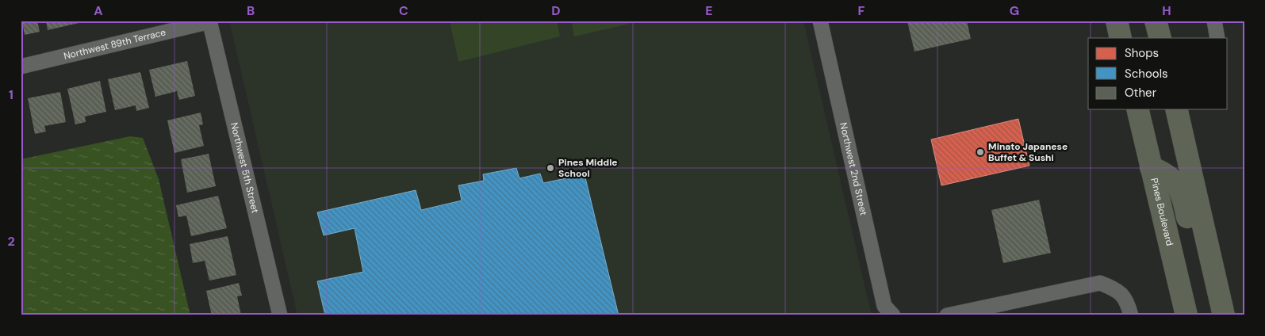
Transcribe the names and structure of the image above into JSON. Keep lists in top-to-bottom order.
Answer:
{
  "streets": {
    "highway": ["Pines Boulevard"],
    "street": ["Northwest 89th Terrace", "Northwest 5th Street", "Northwest 2nd Street"]
  },
  "crossings": [
    ["Northwest 89th Terrace", "Northwest 5th Street"]
  ],
  "places": ["Minato Japanese Buffet & Sushi", "Pines Middle School"],
  "legend": ["Shops", "Schools", "Other"],
  "grid": {
    "columns": [
      "A",
      "B",
      "C",
      "D",
      "E",
      "F",
      "G",
      "H"
    ],
    "rows": ["1", "2"]
  }
}
